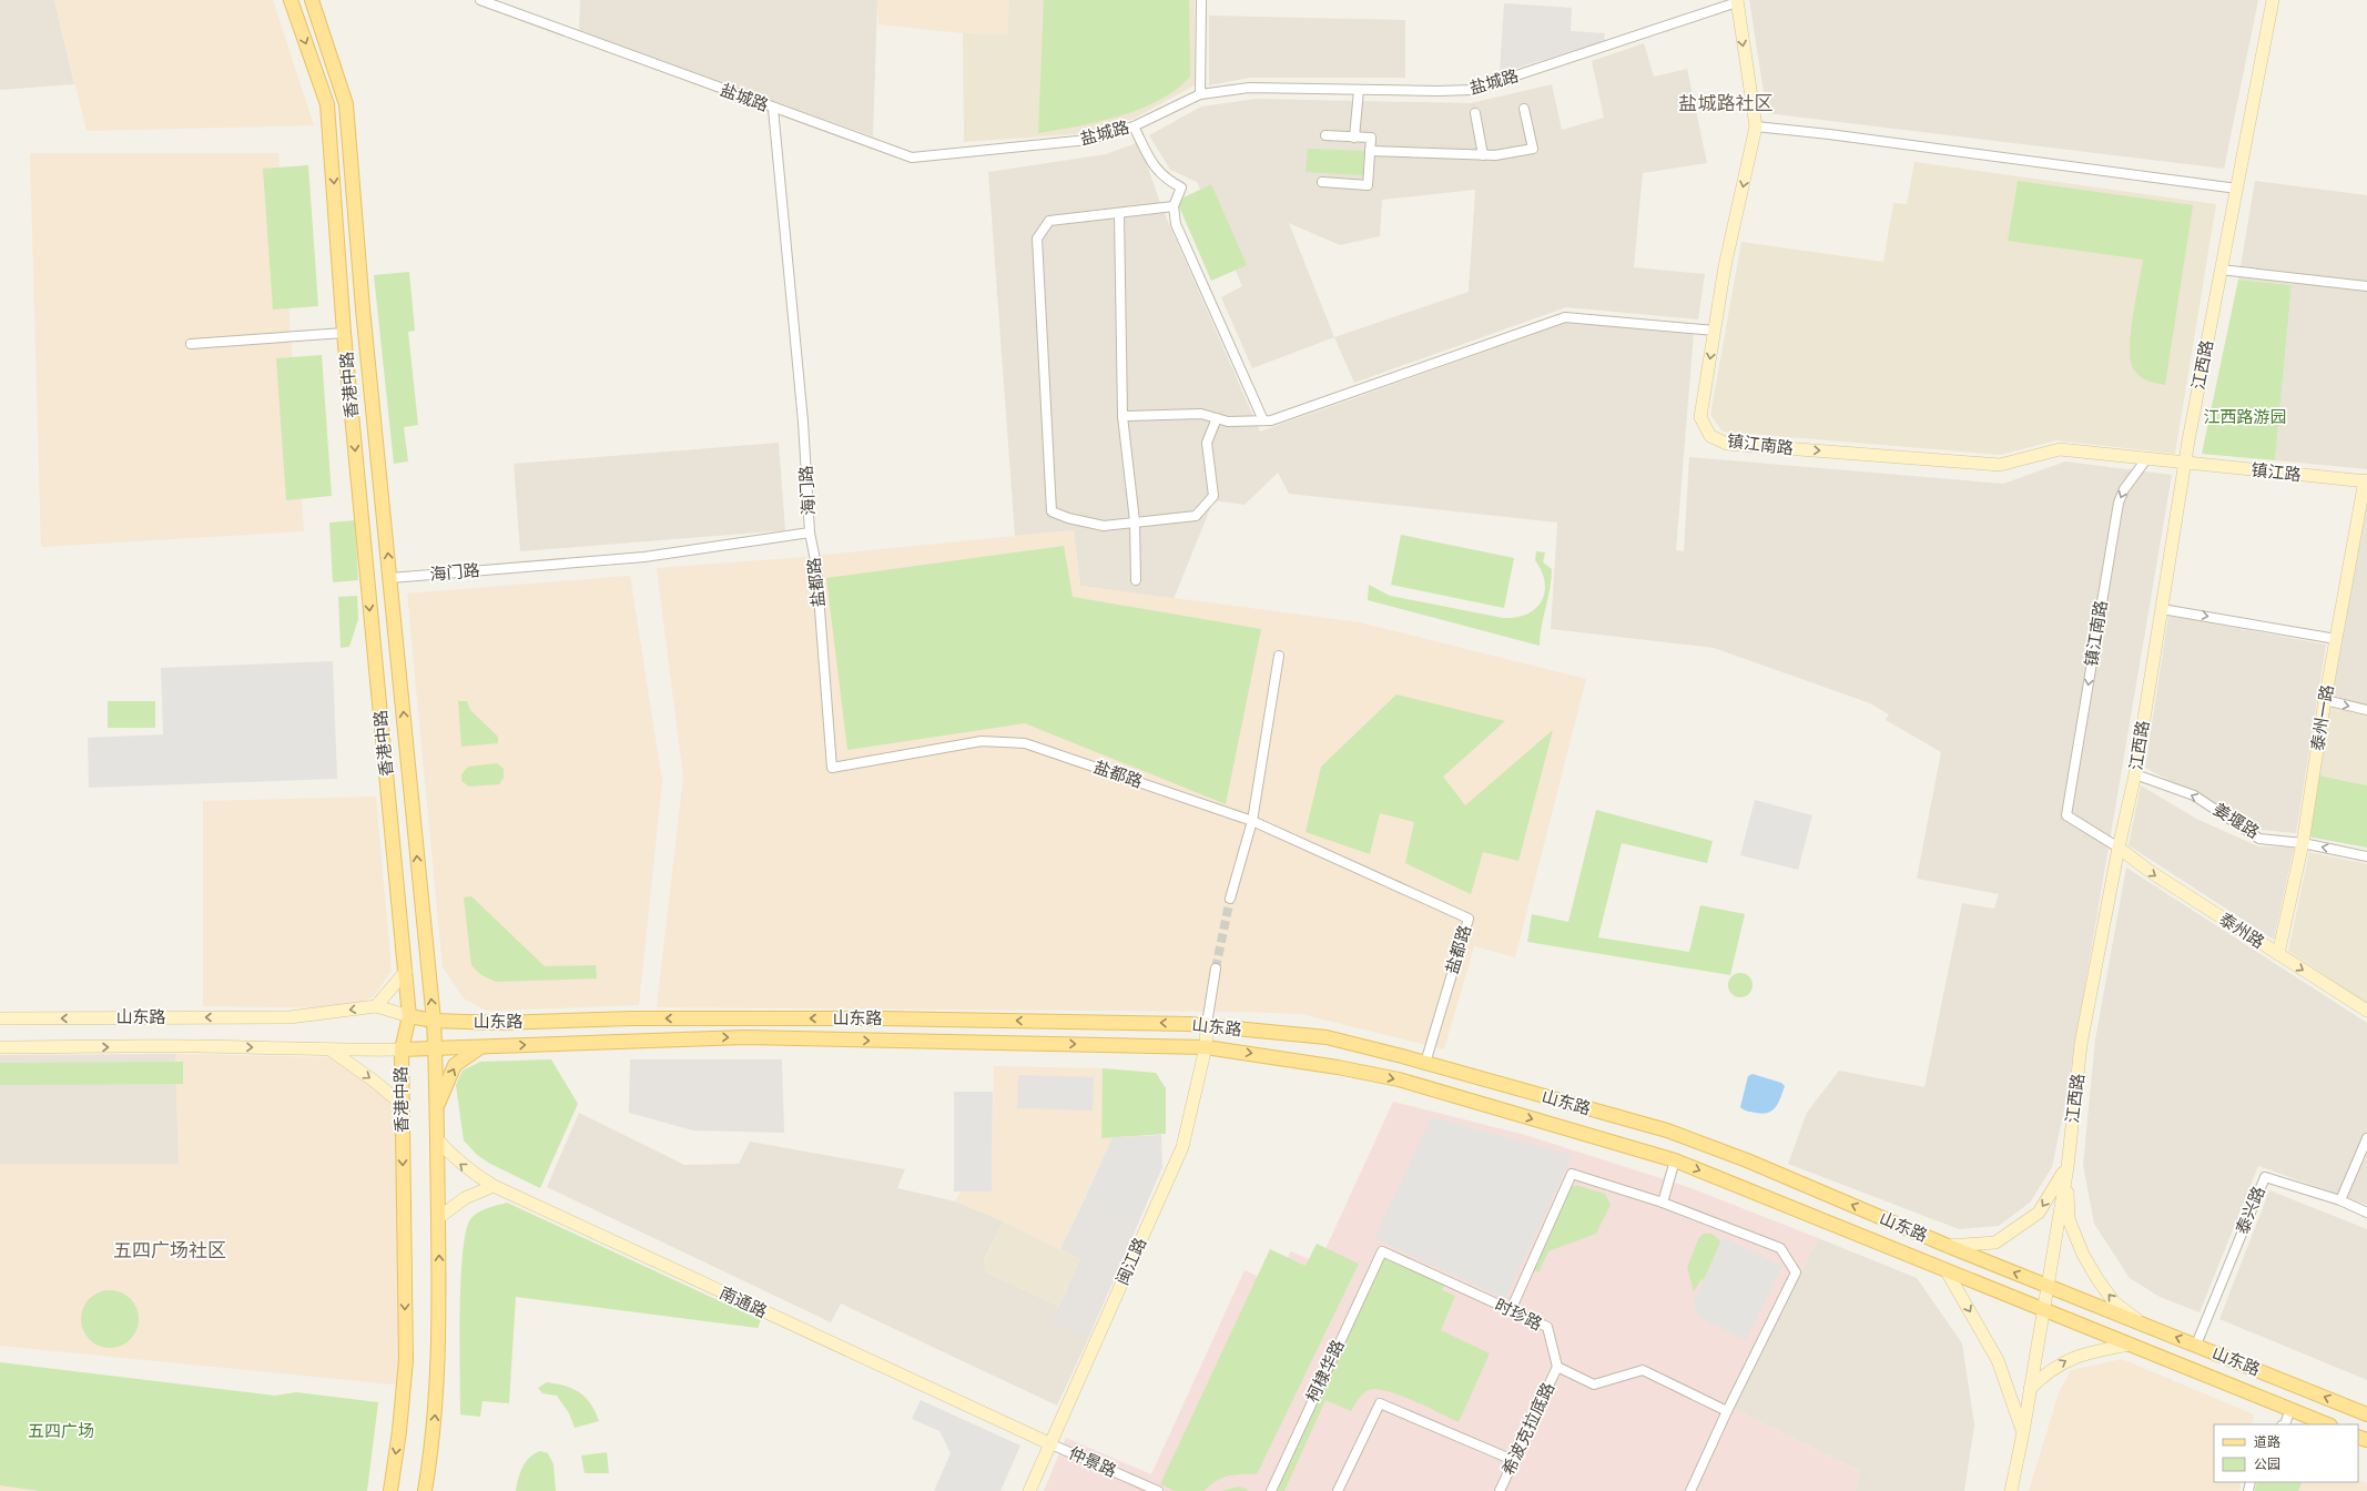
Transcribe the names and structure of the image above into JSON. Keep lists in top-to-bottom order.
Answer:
{
  "streets": {
    "main road": ["香港中路", "山东路"],
    "street": [
      "盐城路",
      "江西路",
      "镇江南路",
      "镇江路",
      "海门路",
      "盐都路",
      "泰州一路",
      "姜堰路",
      "泰州路",
      "泰兴路",
      "闽江路",
      "南通路",
      "时珍路",
      "柯棣华路",
      "希波克拉底路",
      "仲景路"
    ]
  },
  "crossings": [
    ["盐城路", "镇江南路"],
    ["盐城路", "海门路"],
    ["江西路", "镇江南路"],
    ["江西路", "镇江路"],
    ["江西路", "姜堰路"],
    ["江西路", "泰州路"],
    ["江西路", "山东路"],
    ["香港中路", "海门路"],
    ["香港中路", "山东路"],
    ["香港中路", "南通路"],
    ["镇江南路", "镇江路"],
    ["镇江南路", "泰州路"],
    ["镇江路", "泰州一路"],
    ["海门路", "盐都路"],
    ["盐都路", "山东路"],
    ["泰州一路", "姜堰路"],
    ["泰州一路", "泰州路"],
    ["山东路", "泰兴路"],
    ["山东路", "闽江路"],
    ["闽江路", "南通路"],
    ["闽江路", "仲景路"],
    ["南通路", "仲景路"],
    ["时珍路", "柯棣华路"],
    ["时珍路", "希波克拉底路"]
  ],
  "one_way": ["姜堰路", "泰州路"],
  "districts": ["盐城路社区", "五四广场社区"],
  "parks": ["江西路游园", "五四广场"],
  "legend": ["道路", "公园"]
}
